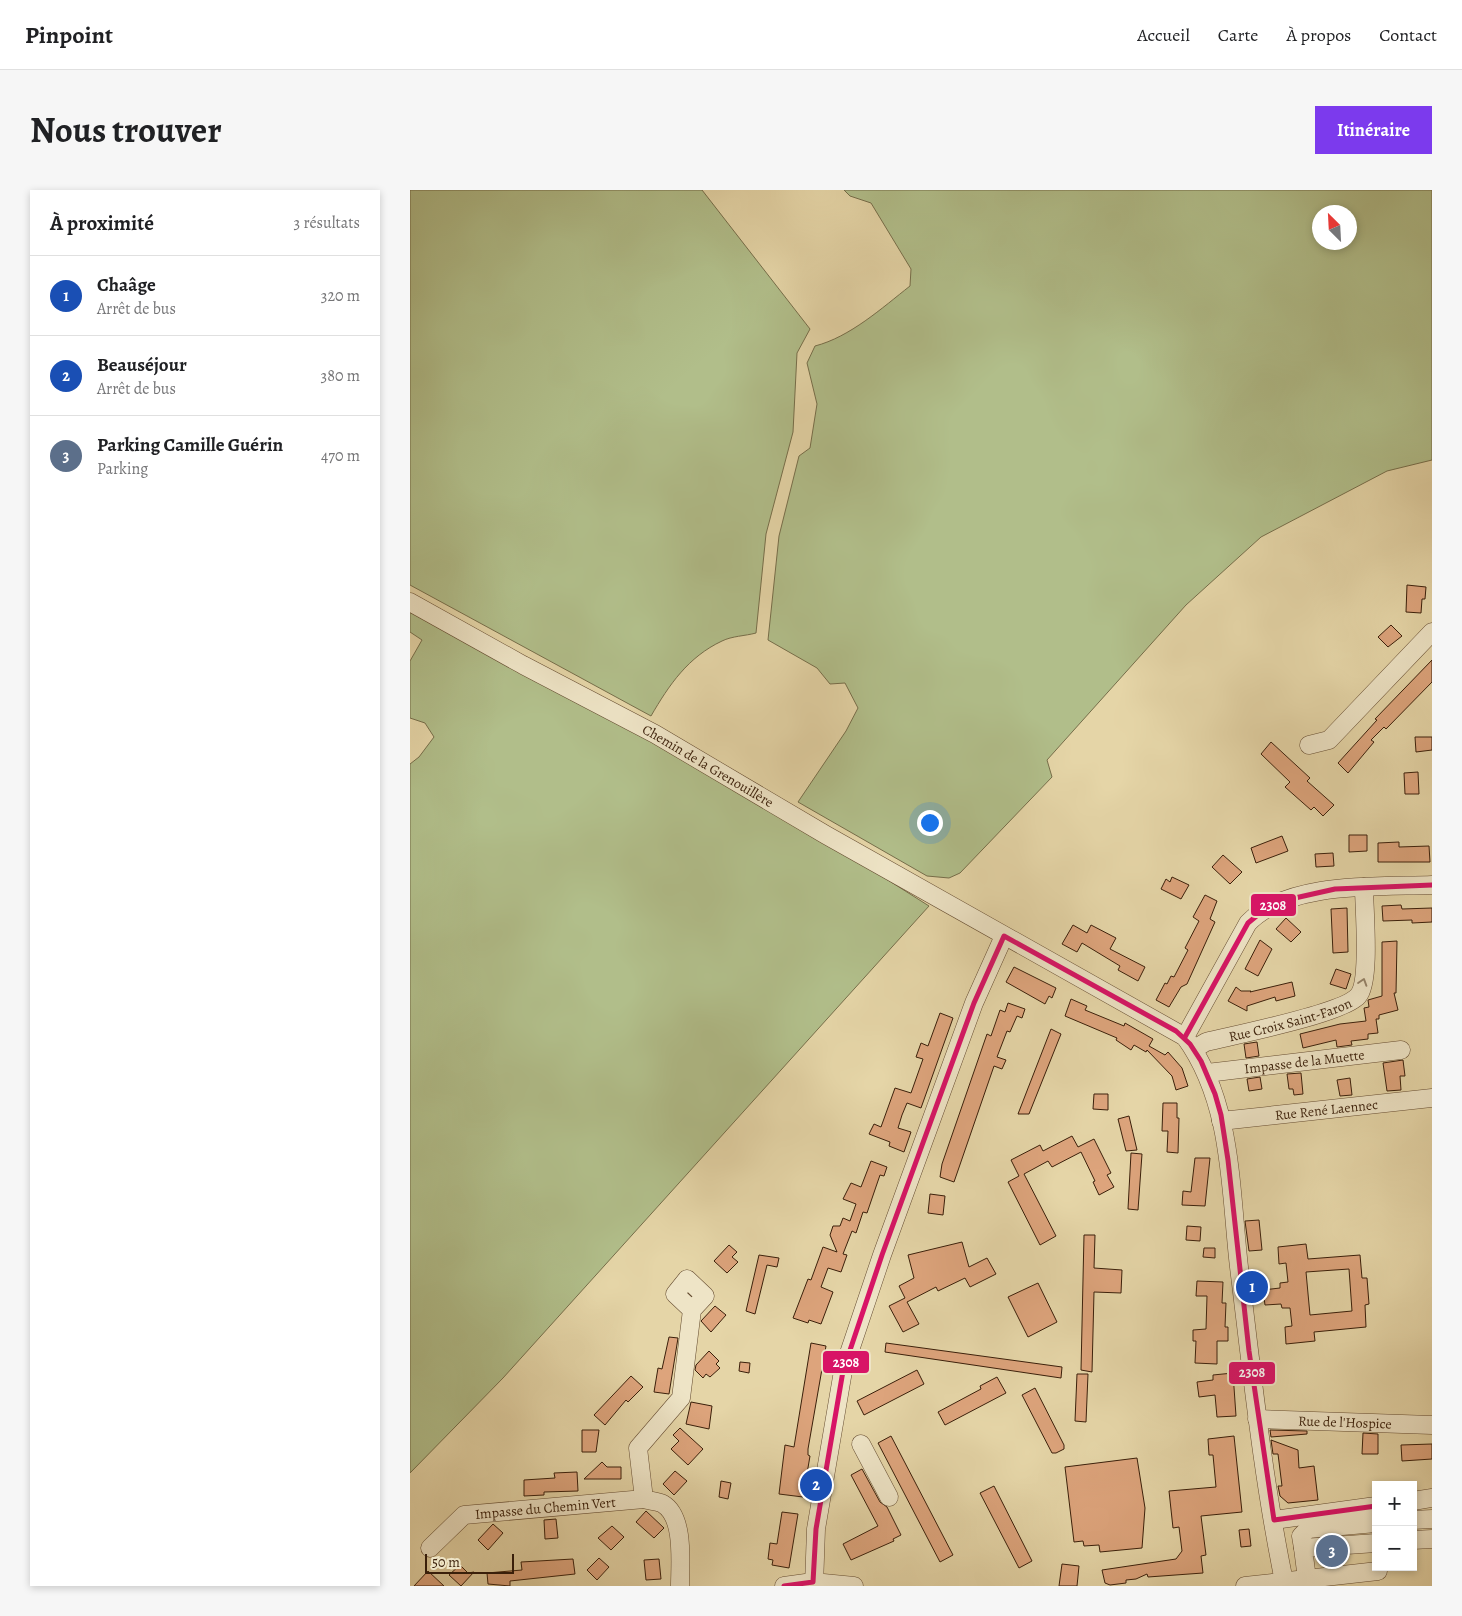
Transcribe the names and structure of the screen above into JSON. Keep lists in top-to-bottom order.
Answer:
{
  "streets": {
    "street": [
      "Chemin de la Grenouillère",
      "Rue Croix Saint-Faron",
      "Impasse de la Muette",
      "Rue René Laennec",
      "Rue de l'Hospice",
      "Impasse du Chemin Vert"
    ]
  },
  "crossings": [
    ["Chemin de la Grenouillère", "Rue Croix Saint-Faron"]
  ],
  "lines": ["transit line 2308"],
  "scale_bar": "50 m",
  "north": "top left",
  "page": {
    "header": "Pinpoint",
    "nav": [
      "Accueil",
      "Carte",
      "À propos",
      "Contact"
    ],
    "title": "Nous trouver",
    "buttons": "Itinéraire",
    "heading": ["À proximité", "3 résultats"],
    "list": [
      {
        "mark": "1",
        "name": "Chaâge",
        "note": "Arrêt de bus",
        "value": "320 m"
      },
      {
        "mark": "2",
        "name": "Beauséjour",
        "note": "Arrêt de bus",
        "value": "380 m"
      },
      {
        "mark": "3",
        "name": "Parking Camille Guérin",
        "note": "Parking",
        "value": "470 m"
      }
    ],
    "pins": ["1", "2", "3"],
    "map_buttons": ["+", "−"],
    "scale": "50 m"
  }
}
